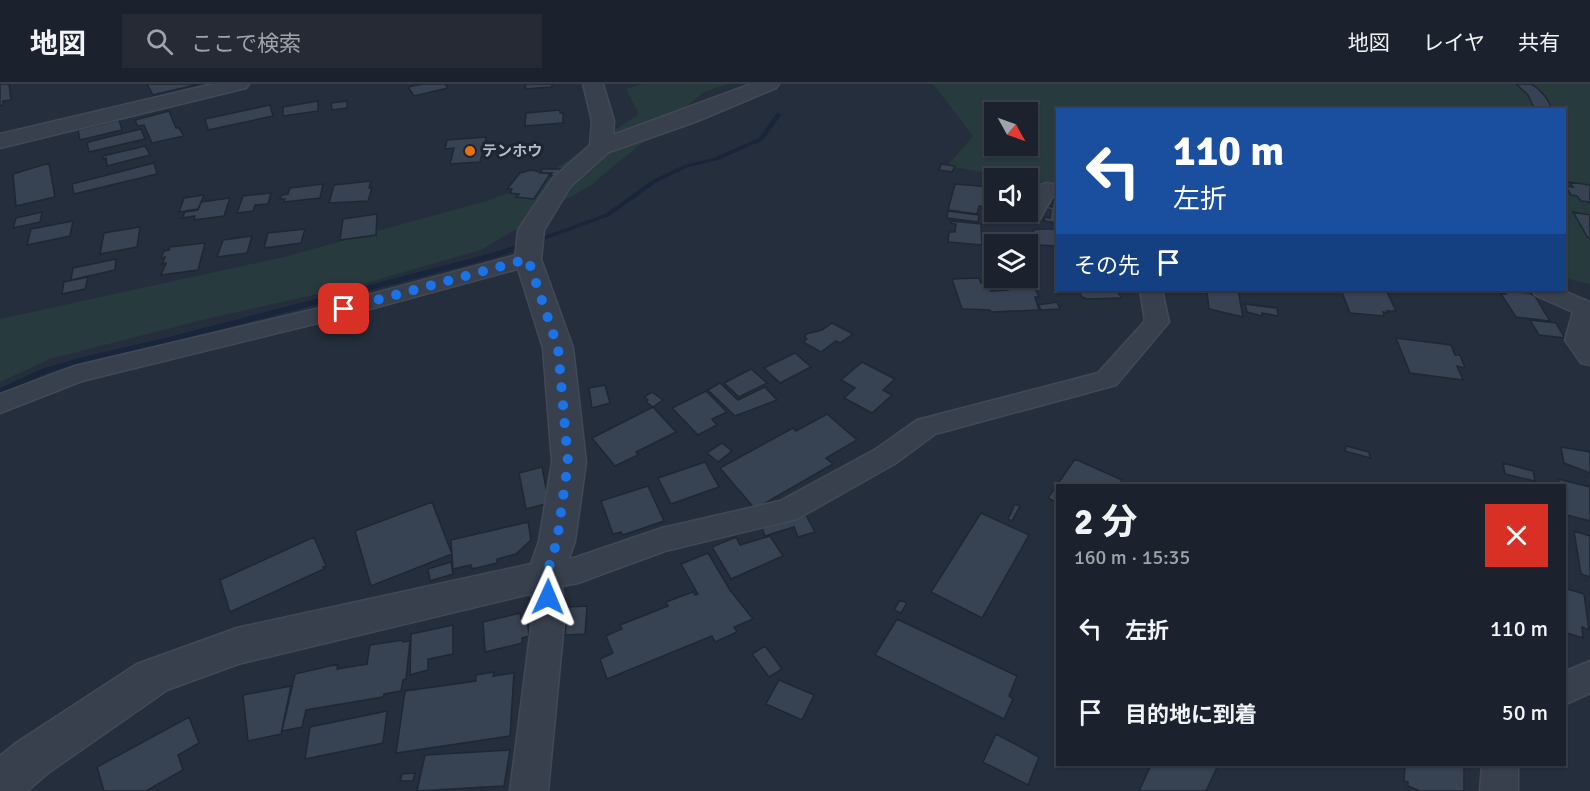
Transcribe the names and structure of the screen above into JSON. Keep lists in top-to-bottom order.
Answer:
{
  "places": ["テンホウ"],
  "north": "bottom right",
  "page": {
    "header": "地図",
    "search": "ここで検索",
    "nav": ["地図", "レイヤ", "共有"],
    "turn": ["110 m", "左折"],
    "then": "その先",
    "heading": ["2 分", "160 m · 15:35"],
    "list": [
      {
        "name": "左折",
        "value": "110 m"
      },
      {
        "name": "目的地に到着",
        "value": "50 m"
      }
    ]
  }
}
